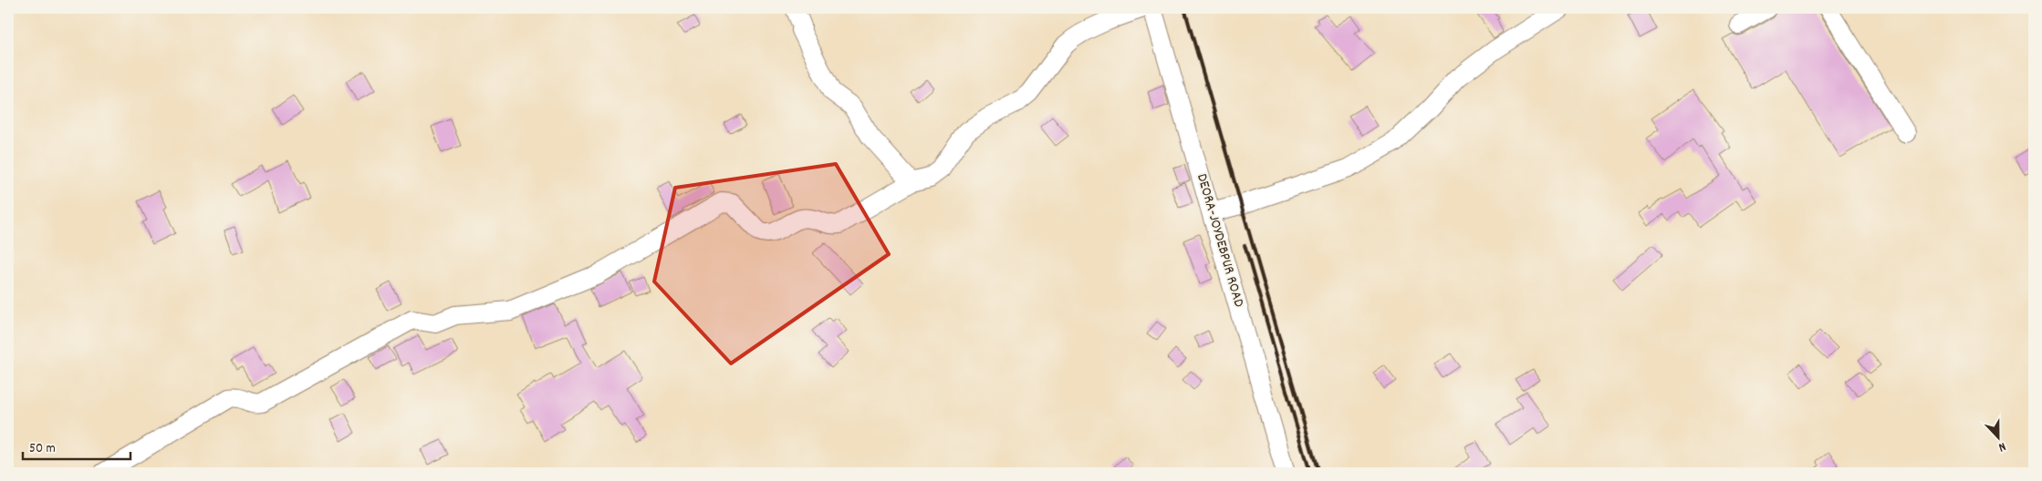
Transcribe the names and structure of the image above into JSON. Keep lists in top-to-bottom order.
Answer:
{
  "streets": {
    "street": ["DEORA-JOYDEBPUR ROAD"]
  },
  "scale_bar": "50 m",
  "north": "bottom"
}
